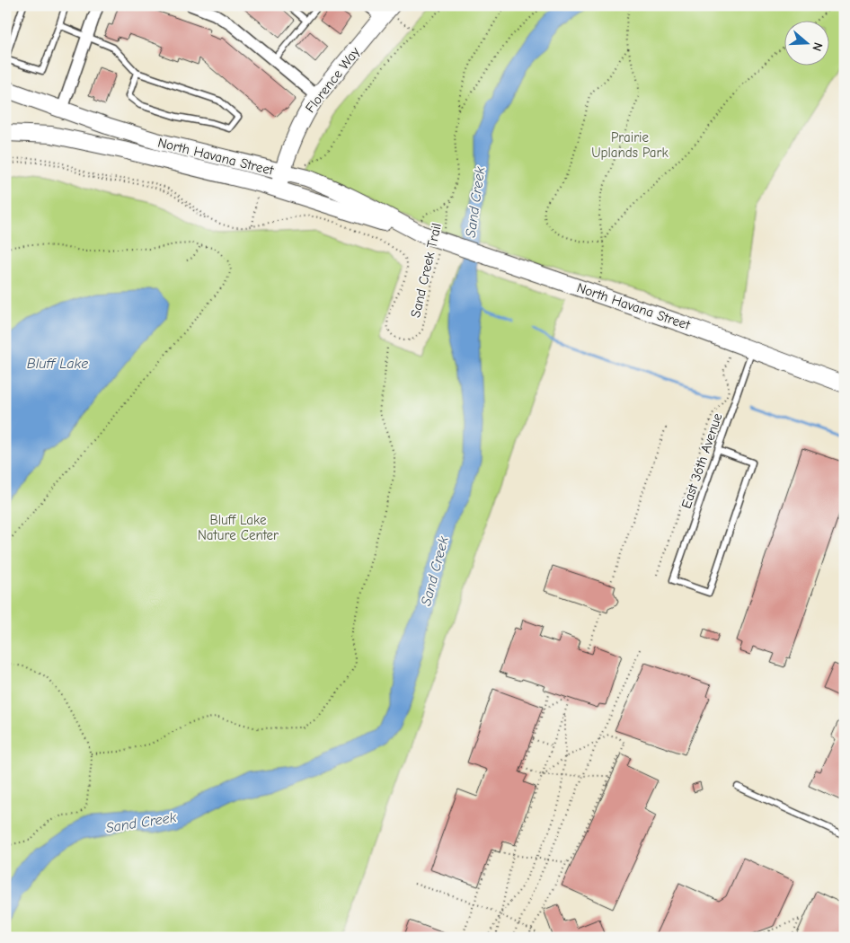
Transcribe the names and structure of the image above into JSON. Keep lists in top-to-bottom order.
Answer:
{
  "streets": {
    "main road": ["Florence Way", "North Havana Street"],
    "lane": ["East 36th Avenue"],
    "path": ["Sand Creek Trail"]
  },
  "crossings": [
    ["Florence Way", "North Havana Street"],
    ["North Havana Street", "East 36th Avenue"]
  ],
  "water": ["Sand Creek", "Bluff Lake"],
  "parks": ["Prairie Uplands Park", "Bluff Lake Nature Center"],
  "north": "right"
}
